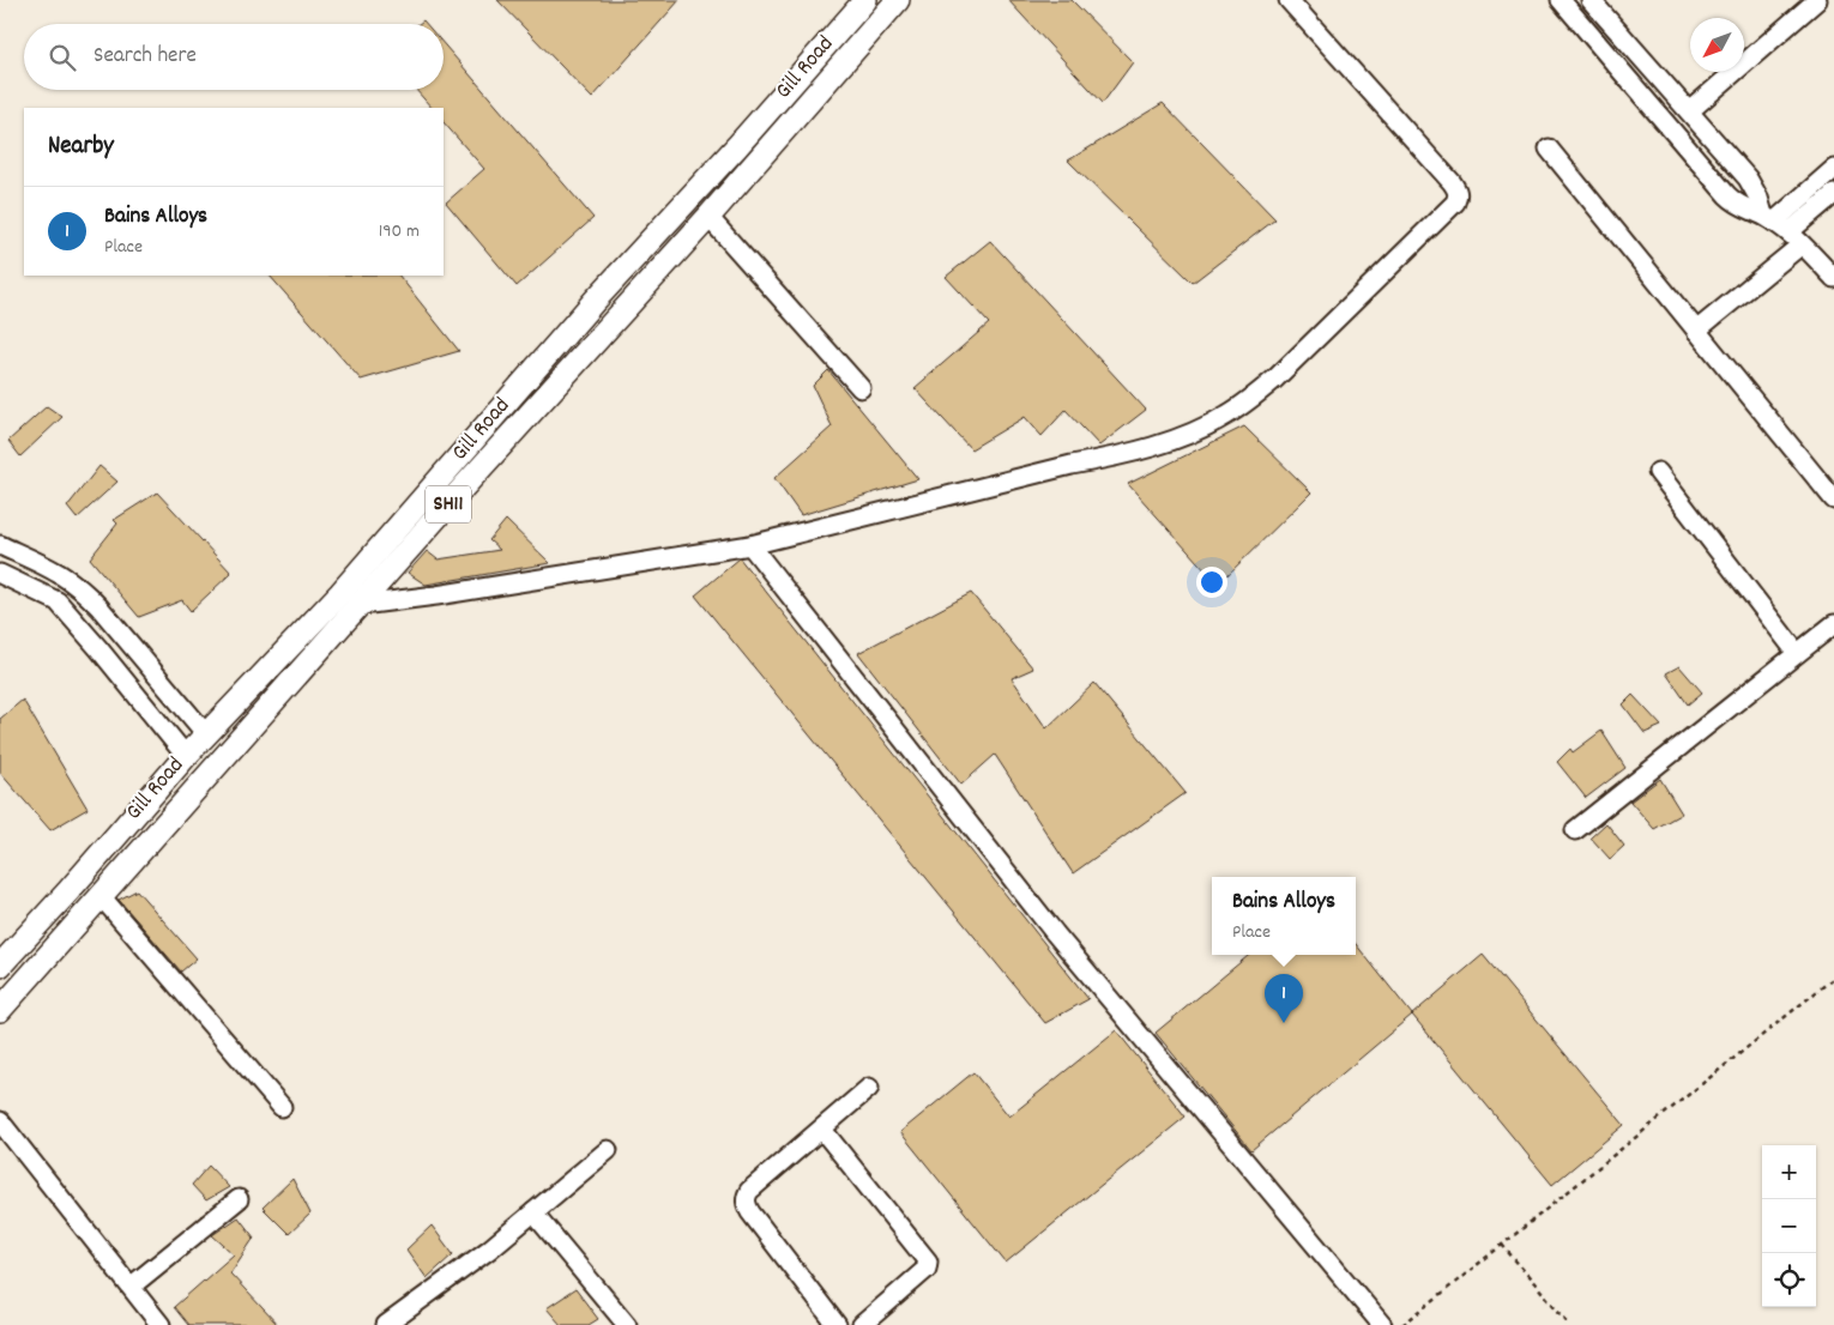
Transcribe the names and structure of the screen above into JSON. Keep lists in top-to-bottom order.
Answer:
{
  "streets": {
    "main road": ["Gill Road", "SH11"]
  },
  "north": "bottom left",
  "page": {
    "search": "Search here",
    "heading": "Nearby",
    "list": [
      {
        "mark": "1",
        "name": "Bains Alloys",
        "note": "Place",
        "value": "190 m"
      }
    ],
    "popup": ["Bains Alloys", "Place"],
    "pins": "1",
    "map_buttons": ["+", "−"]
  }
}
